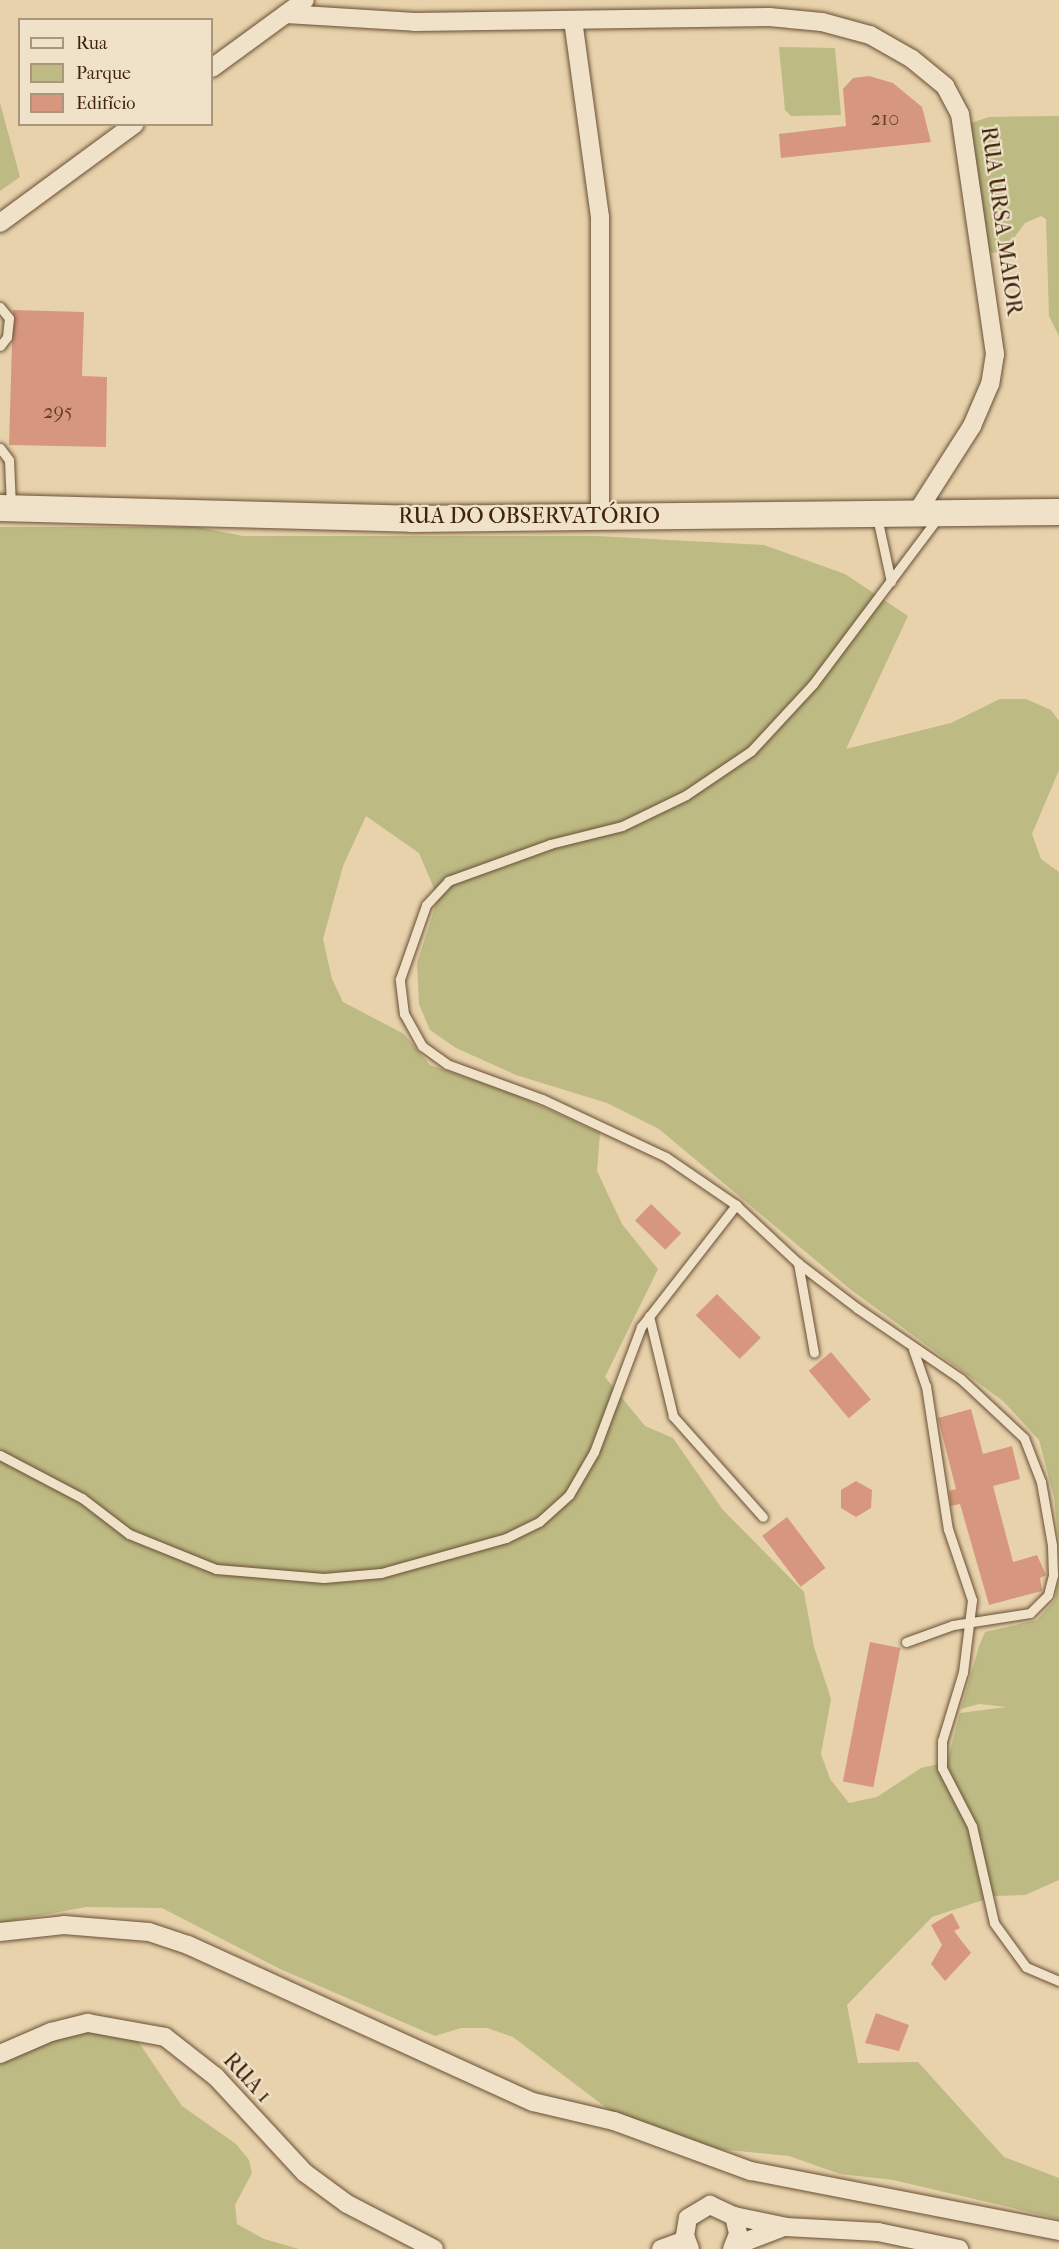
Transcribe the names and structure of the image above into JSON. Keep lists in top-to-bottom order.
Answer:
{
  "streets": {
    "street": ["RUA URSA MAIOR", "RUA DO OBSERVATÓRIO", "RUA 1"]
  },
  "crossings": [
    ["RUA URSA MAIOR", "RUA DO OBSERVATÓRIO"]
  ],
  "house_numbers": ["210", "295"],
  "legend": ["Rua", "Parque", "Edifício"]
}
